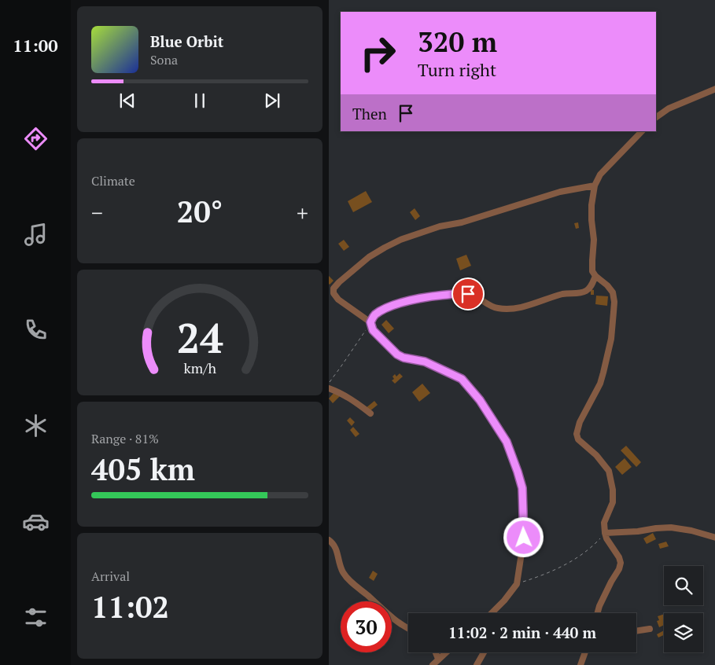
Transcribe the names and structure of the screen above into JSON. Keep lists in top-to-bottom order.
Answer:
{
  "page": {
    "tabs": "11:00",
    "turn": ["320 m", "Turn right"],
    "song": ["Blue Orbit", "Sona"],
    "then": "Then",
    "tile": [
      "Climate",
      ["Range · 81%", "405 km"],
      ["Arrival", "11:02"]
    ],
    "heat": ["−", "20°", "+"],
    "limit": "30",
    "trip": "11:02 · 2 min · 440 m",
    "gauge": ["24", "km/h"]
  }
}
